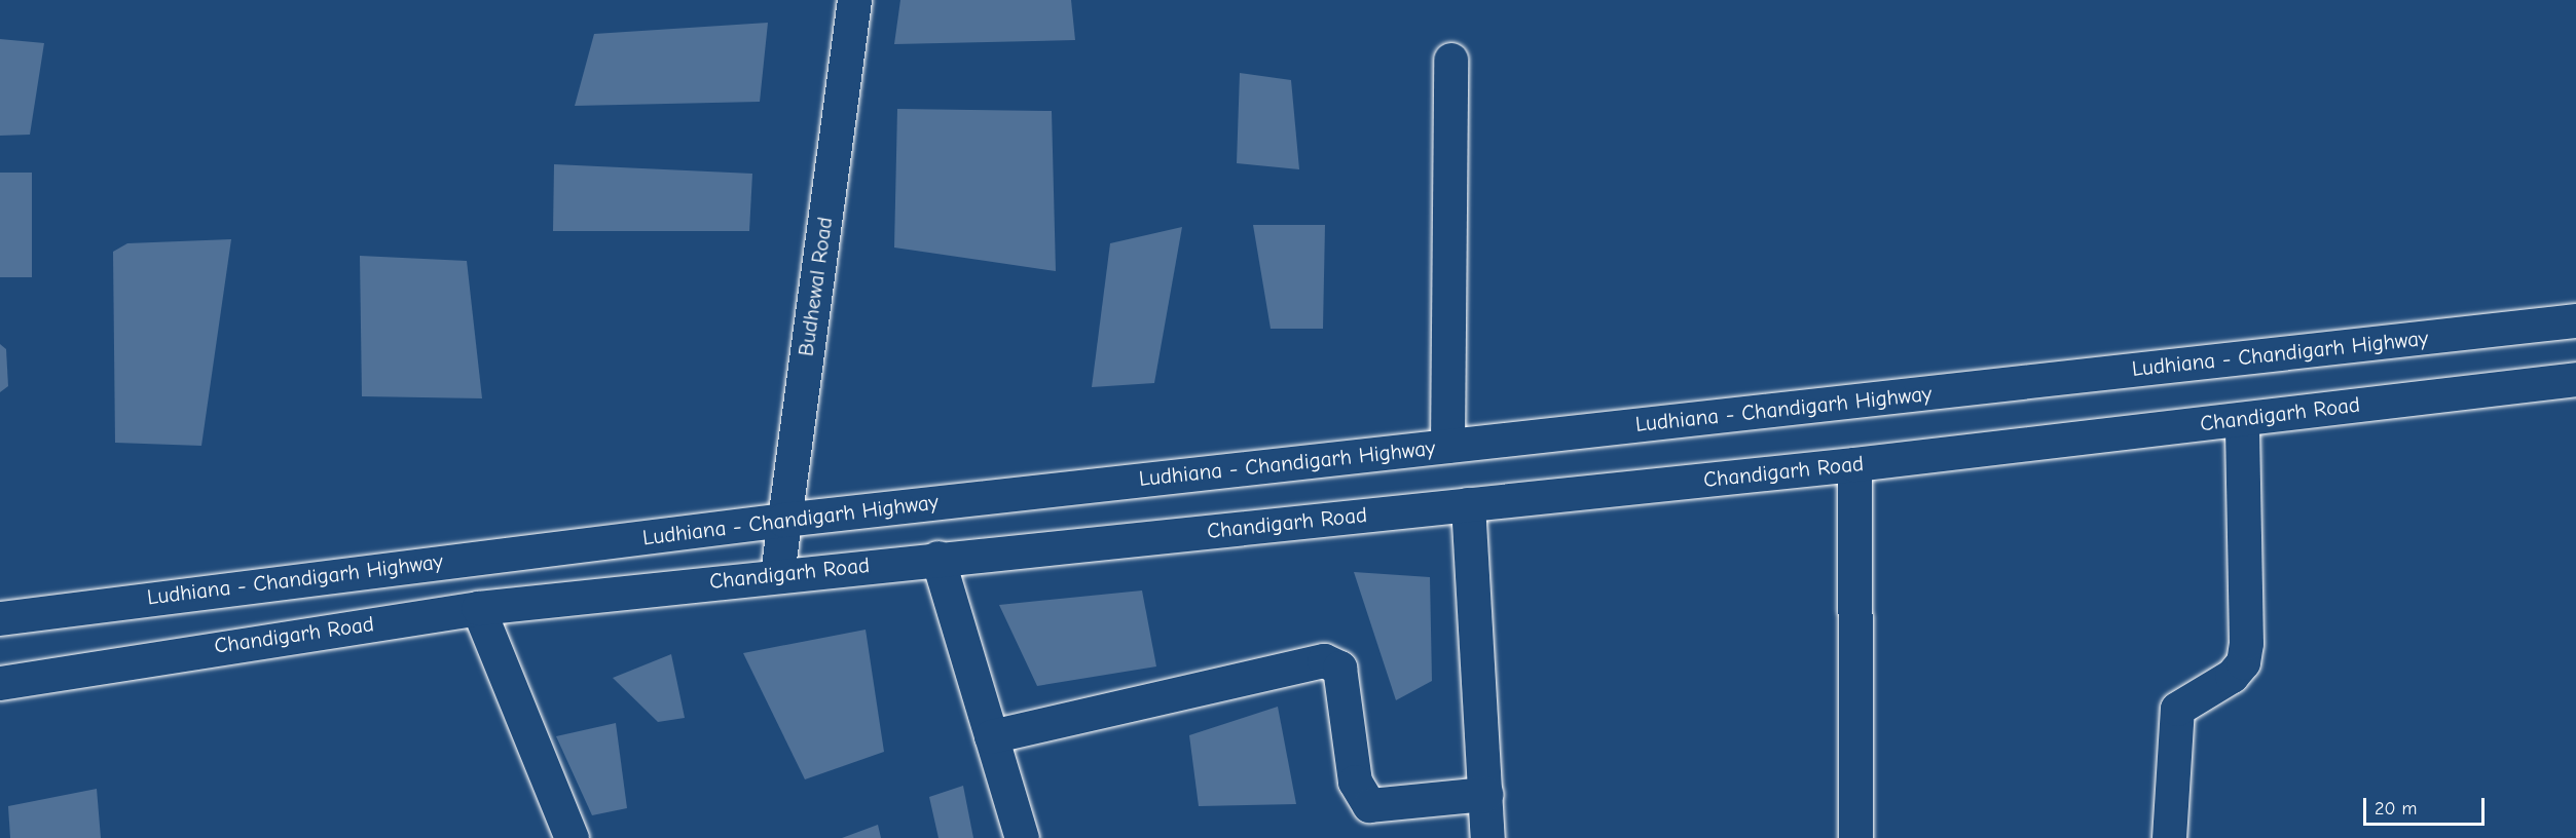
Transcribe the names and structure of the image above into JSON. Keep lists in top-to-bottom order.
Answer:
{
  "streets": {
    "main road": ["Budhewal Road", "Ludhiana - Chandigarh Highway", "Chandigarh Road"]
  },
  "crossings": [
    ["Budhewal Road", "Ludhiana - Chandigarh Highway"],
    ["Budhewal Road", "Chandigarh Road"]
  ],
  "scale_bar": "20 m"
}
